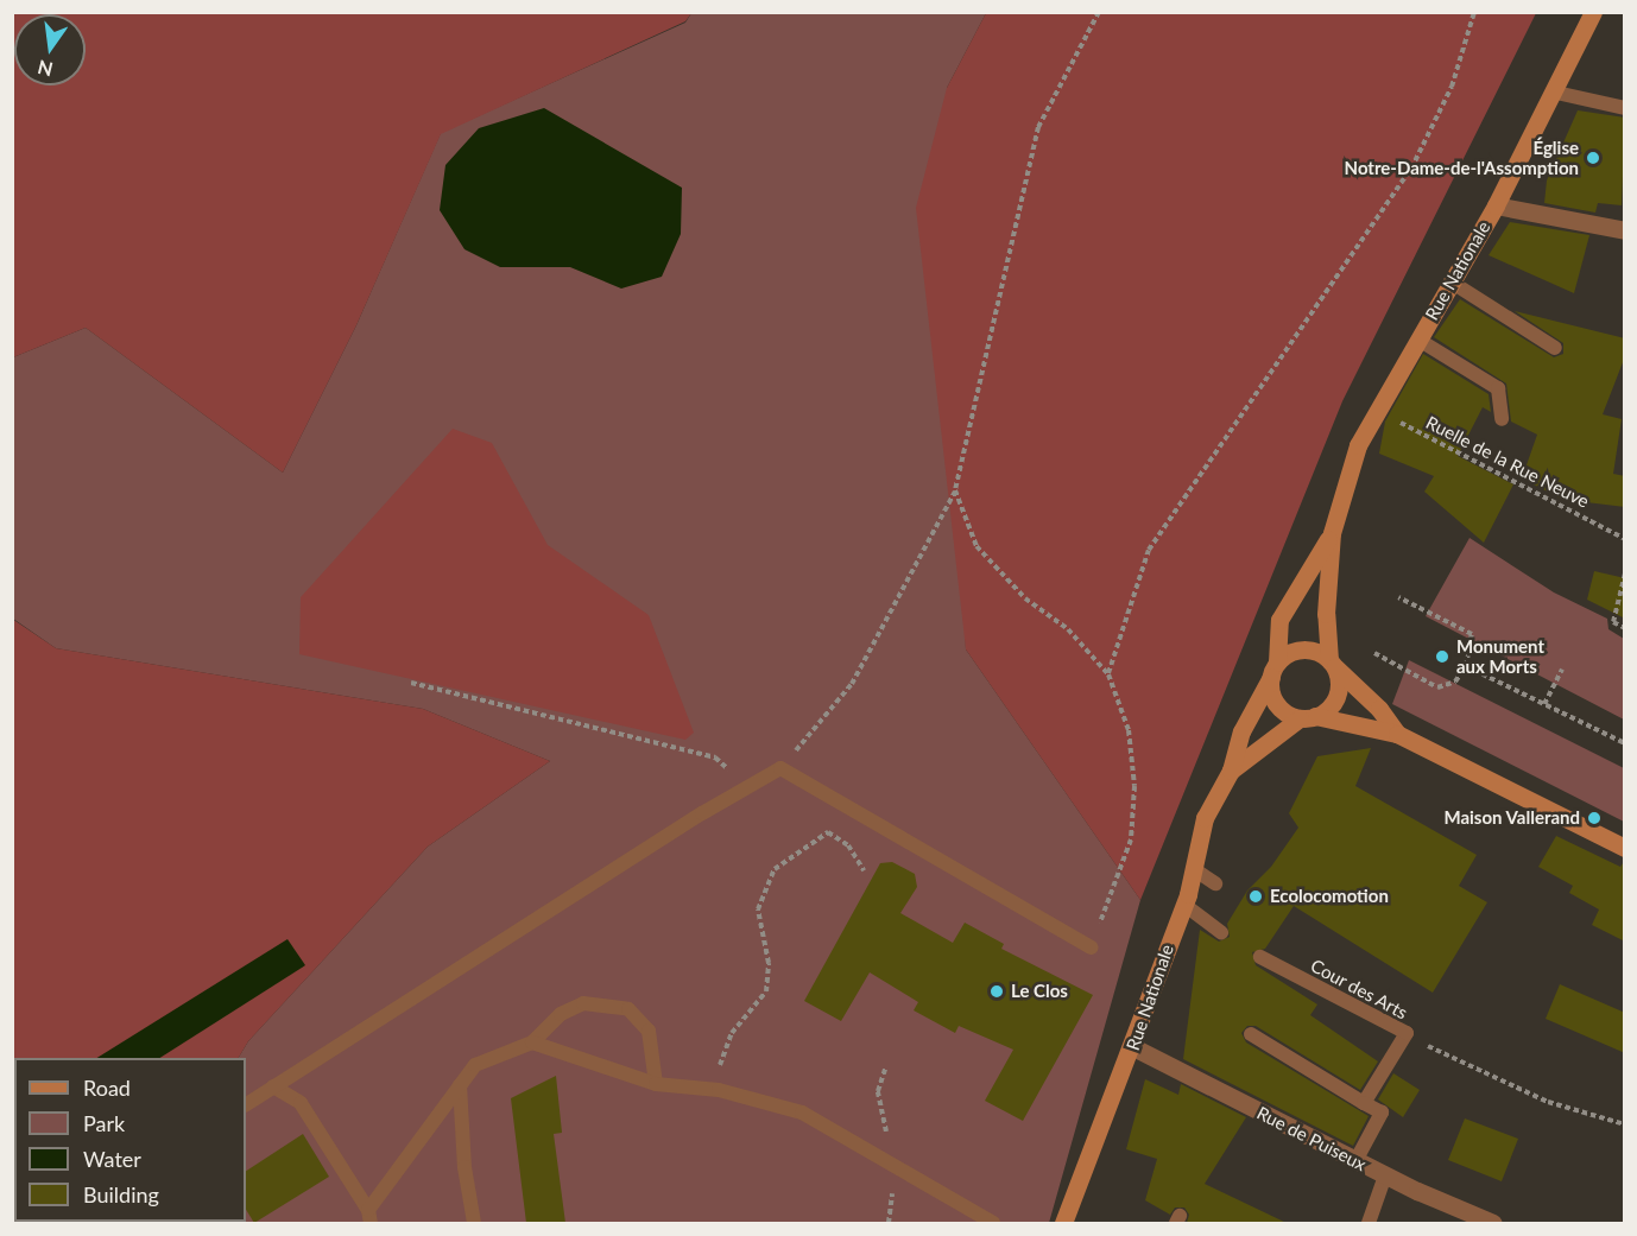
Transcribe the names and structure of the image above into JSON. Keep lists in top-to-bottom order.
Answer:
{
  "streets": {
    "street": ["Rue Nationale", "Rue de Puiseux"],
    "lane": ["Cour des Arts"],
    "path": ["Ruelle de la Rue Neuve"]
  },
  "crossings": [
    ["Rue Nationale", "Ruelle de la Rue Neuve"],
    ["Rue Nationale", "Rue de Puiseux"]
  ],
  "places": [
    "Église Notre-Dame-de-l'Assomption",
    "Monument aux Morts",
    "Maison Vallerand",
    "Ecolocomotion",
    "Le Clos"
  ],
  "legend": [
    "Road",
    "Park",
    "Water",
    "Building"
  ],
  "north": "bottom"
}
